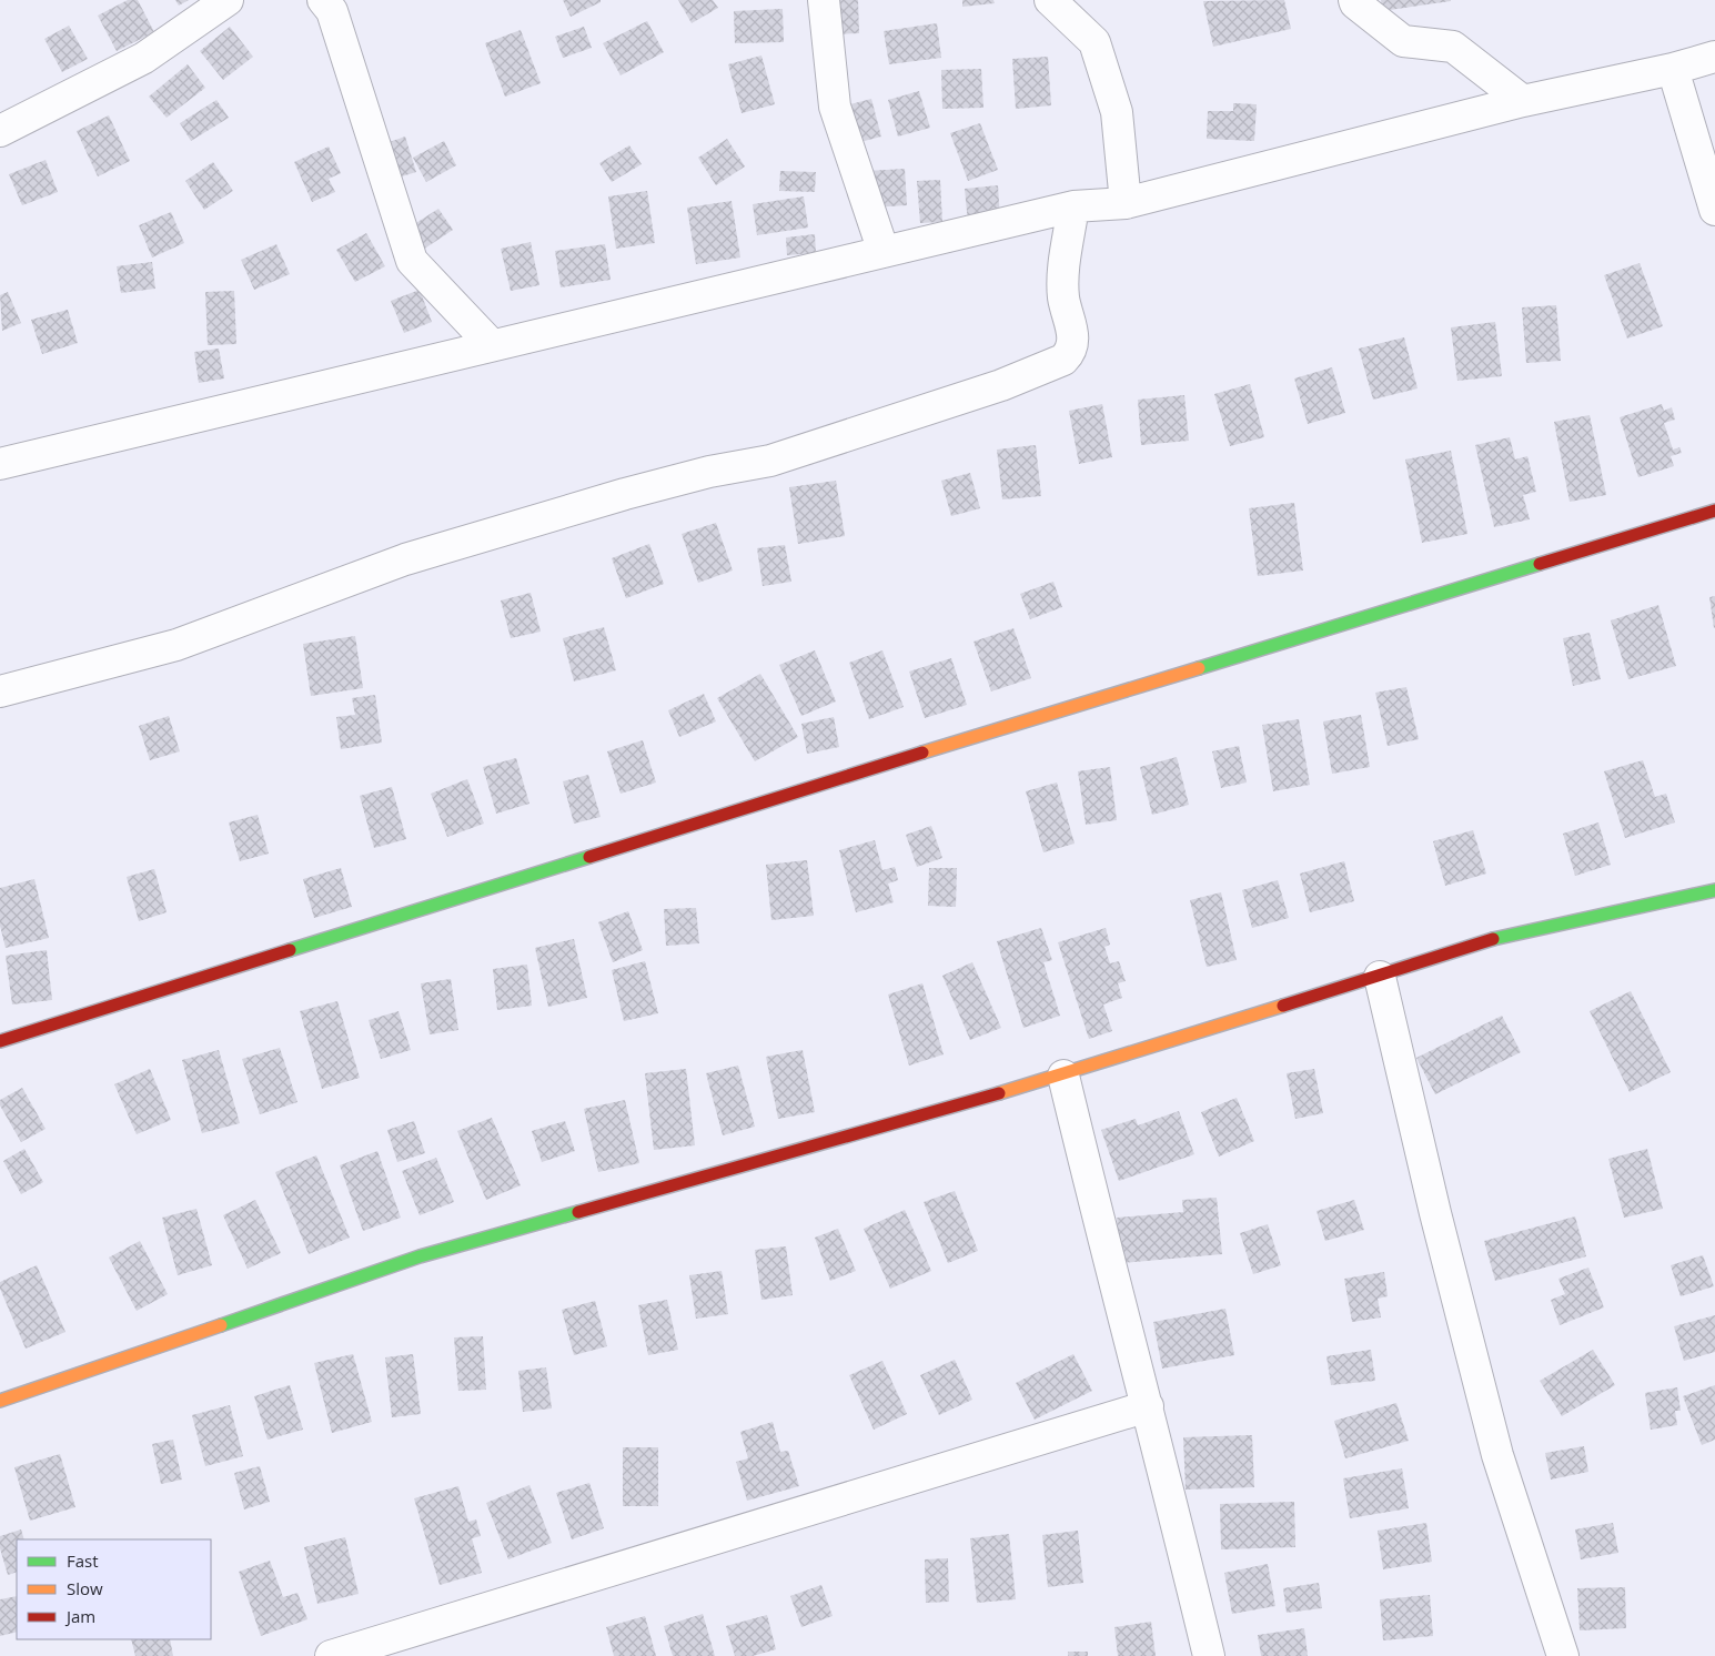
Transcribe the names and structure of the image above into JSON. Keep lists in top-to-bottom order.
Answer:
{
  "legend": ["Fast", "Slow", "Jam"]
}
